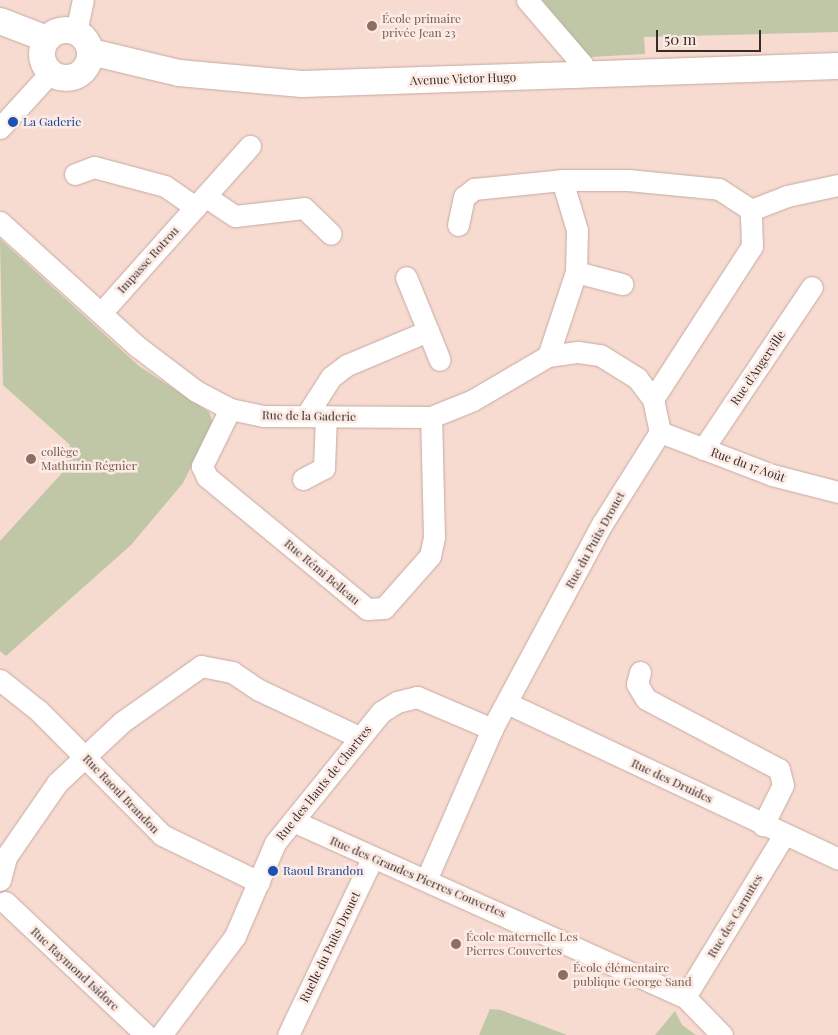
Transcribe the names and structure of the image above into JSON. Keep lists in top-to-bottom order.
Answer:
{
  "streets": {
    "main road": ["Avenue Victor Hugo"],
    "street": [
      "Impasse Rotrou",
      "Rue d'Angerville",
      "Rue de la Gaderie",
      "Rue du 17 Août",
      "Rue du Puits Drouet",
      "Rue Rémi Belleau",
      "Rue des Druides",
      "Rue des Hauts de Chartres",
      "Rue Raoul Brandon",
      "Rue des Grandes Pierres Couvertes",
      "Rue des Carnutes",
      "Ruelle du Puits Drouet",
      "Rue Raymond Isidore"
    ]
  },
  "crossings": [
    ["Impasse Rotrou", "Rue de la Gaderie"],
    ["Rue d'Angerville", "Rue du 17 Août"],
    ["Rue de la Gaderie", "Rue Rémi Belleau"],
    ["Rue du 17 Août", "Rue du Puits Drouet"],
    ["Rue du Puits Drouet", "Rue des Druides"],
    ["Rue du Puits Drouet", "Rue des Hauts de Chartres"],
    ["Rue du Puits Drouet", "Rue des Grandes Pierres Couvertes"],
    ["Rue des Druides", "Rue des Carnutes"],
    ["Rue des Hauts de Chartres", "Rue Raoul Brandon"],
    ["Rue des Hauts de Chartres", "Rue des Grandes Pierres Couvertes"],
    ["Rue des Grandes Pierres Couvertes", "Rue des Carnutes"],
    ["Rue des Grandes Pierres Couvertes", "Ruelle du Puits Drouet"]
  ],
  "places": [
    "École primaire privée Jean 23",
    "La Gaderie",
    "collège Mathurin Régnier",
    "Raoul Brandon",
    "École maternelle Les Pierres Couvertes",
    "École élémentaire publique George Sand"
  ],
  "scale_bar": "50 m"
}
